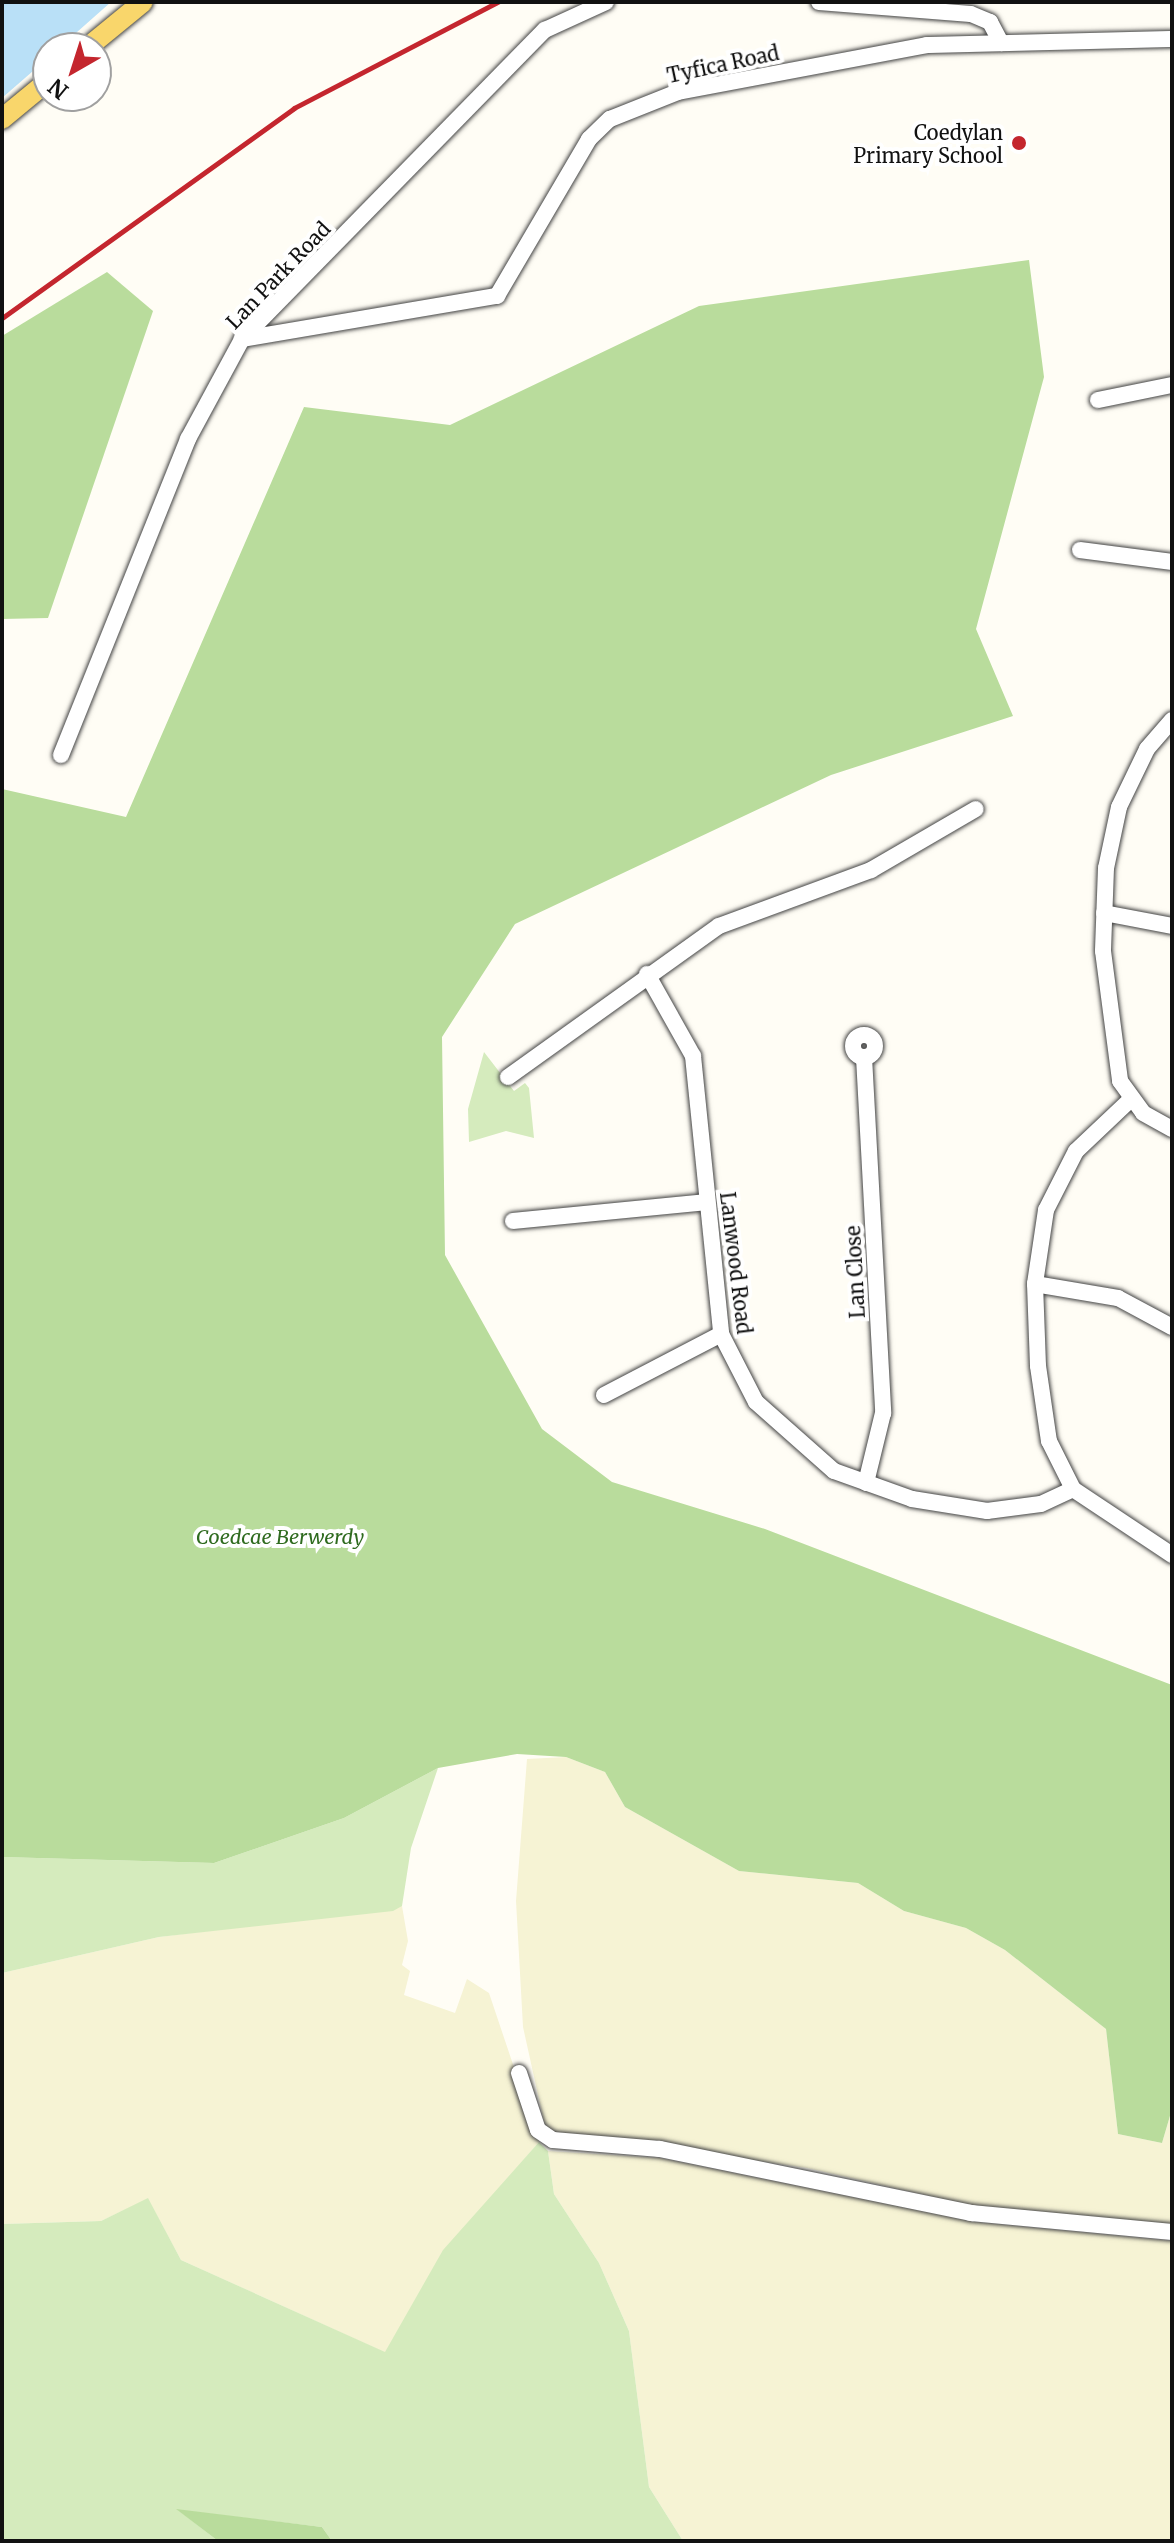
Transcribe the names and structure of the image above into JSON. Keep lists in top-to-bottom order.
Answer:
{
  "streets": {
    "street": [
      "Tyfica Road",
      "Lan Park Road",
      "Lanwood Road",
      "Lan Close"
    ]
  },
  "crossings": [
    ["Tyfica Road", "Lan Park Road"],
    ["Lanwood Road", "Lan Close"]
  ],
  "parks": ["Coedcae Berwerdy"],
  "places": ["Coedylan Primary School"],
  "north": "bottom left"
}
